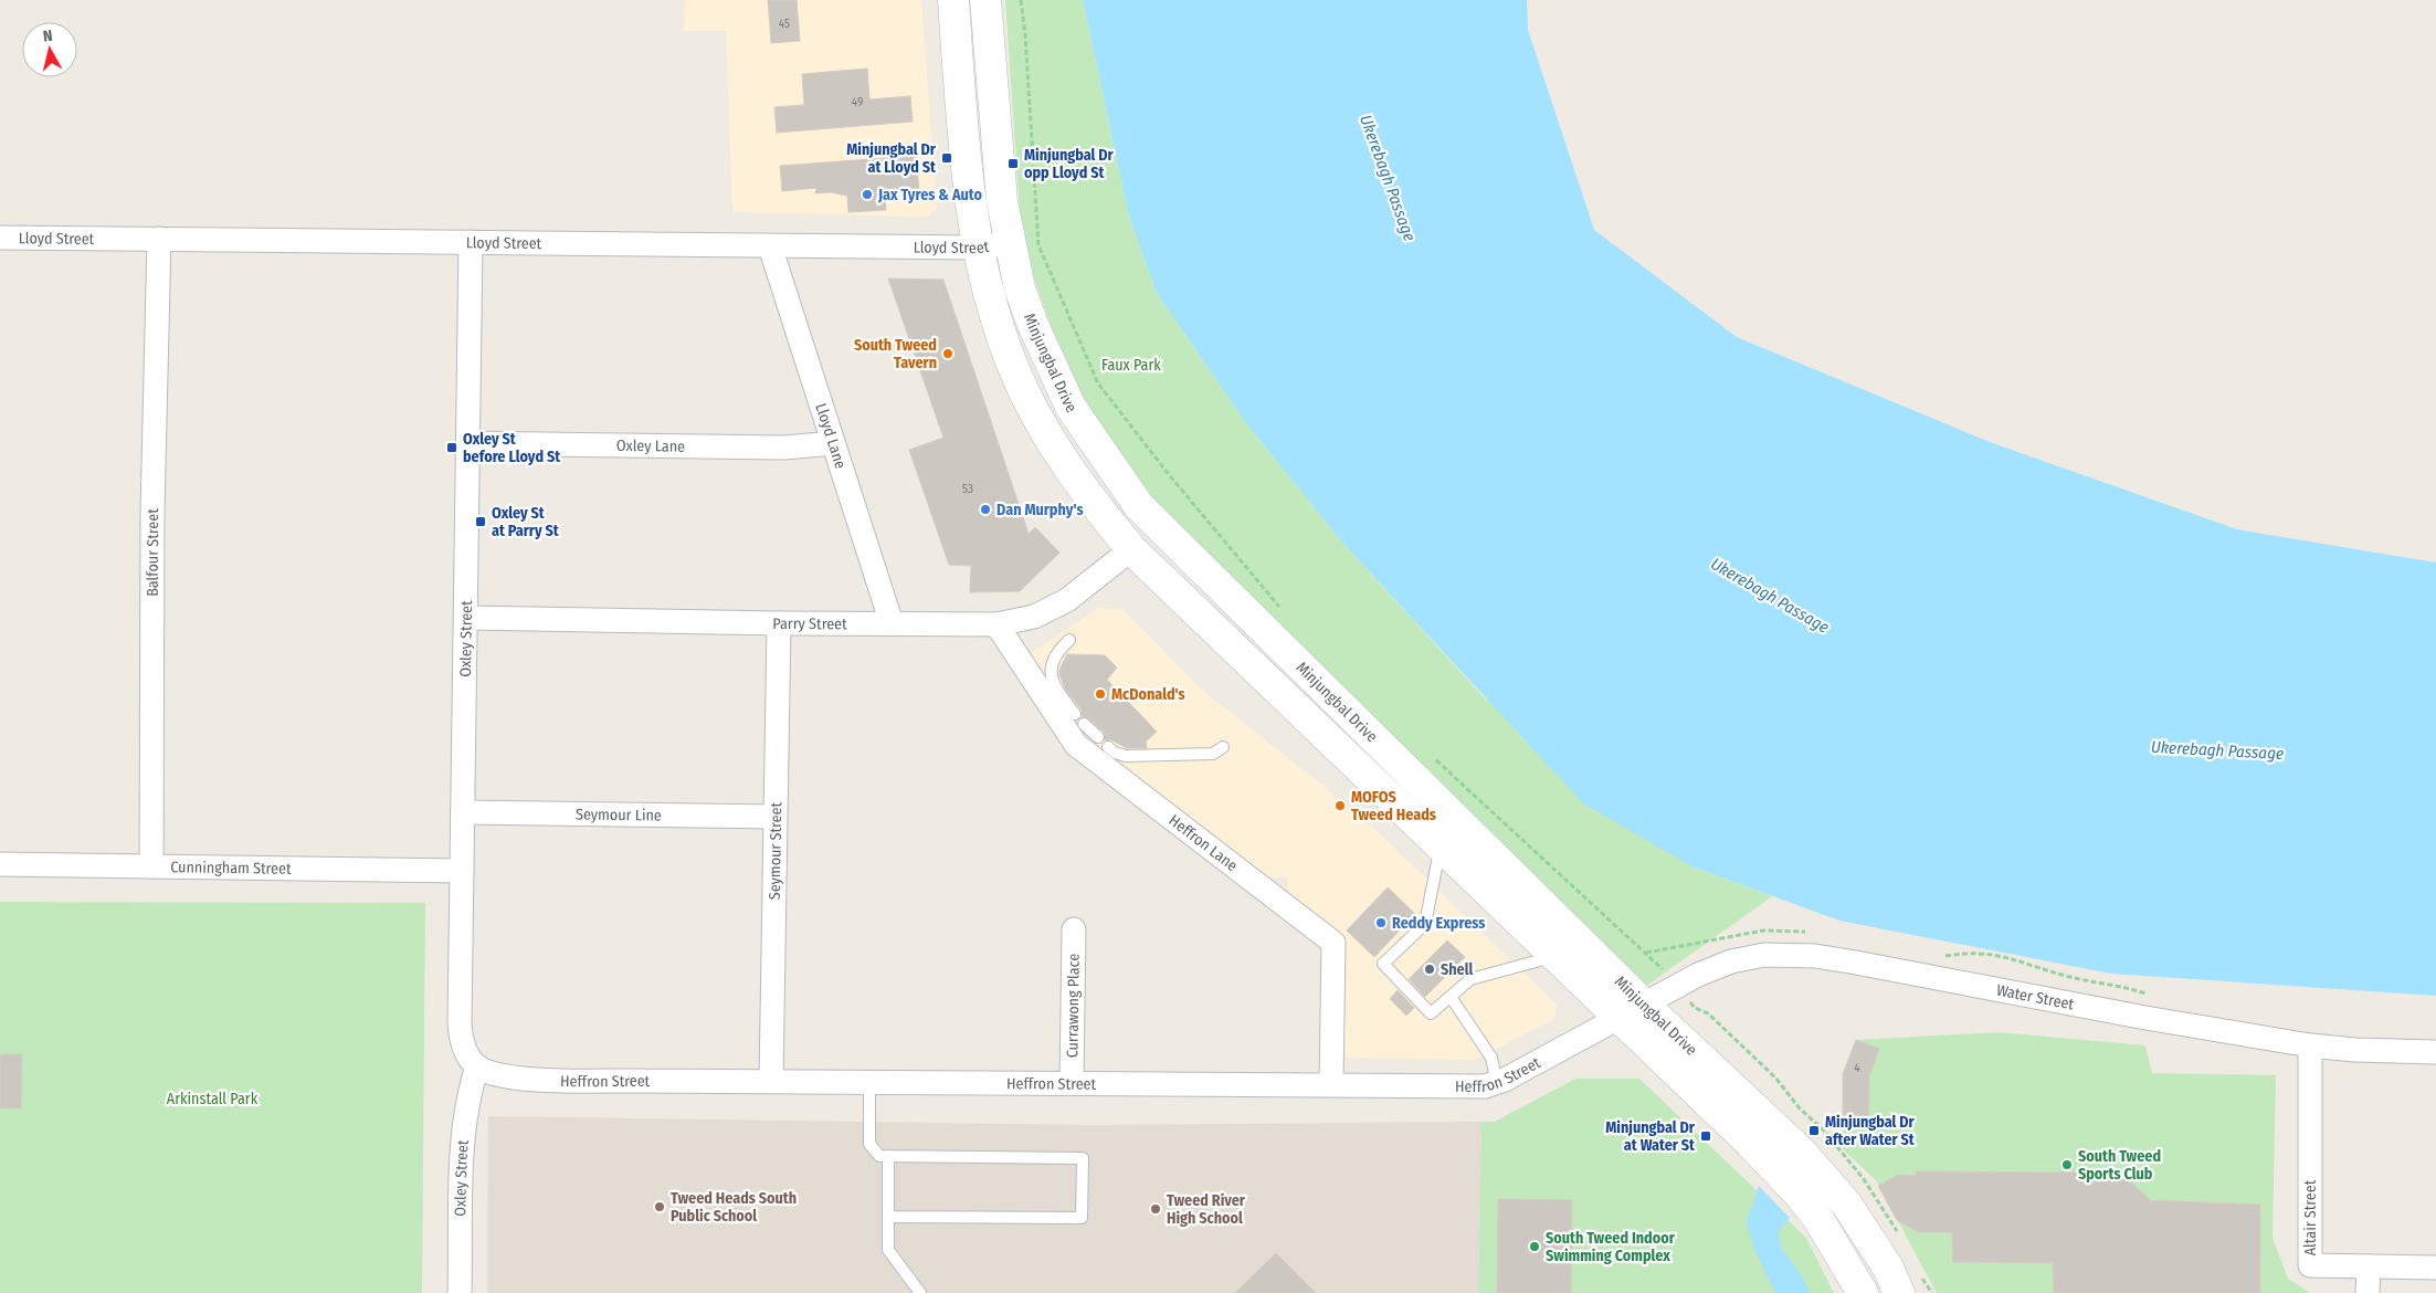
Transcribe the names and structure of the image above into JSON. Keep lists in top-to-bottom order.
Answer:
{
  "streets": {
    "main road": ["Minjungbal Drive"],
    "street": [
      "Lloyd Street",
      "Lloyd Lane",
      "Oxley Lane",
      "Balfour Street",
      "Parry Street",
      "Oxley Street",
      "Seymour Line",
      "Heffron Lane",
      "Seymour Street",
      "Cunningham Street",
      "Water Street",
      "Currawong Place",
      "Heffron Street",
      "Altair Street"
    ]
  },
  "crossings": [
    ["Lloyd Street", "Minjungbal Drive"],
    ["Lloyd Street", "Lloyd Lane"],
    ["Lloyd Street", "Balfour Street"],
    ["Lloyd Street", "Oxley Street"],
    ["Minjungbal Drive", "Parry Street"],
    ["Minjungbal Drive", "Water Street"],
    ["Minjungbal Drive", "Heffron Street"],
    ["Lloyd Lane", "Oxley Lane"],
    ["Lloyd Lane", "Parry Street"],
    ["Oxley Lane", "Oxley Street"],
    ["Balfour Street", "Cunningham Street"],
    ["Parry Street", "Oxley Street"],
    ["Parry Street", "Heffron Lane"],
    ["Parry Street", "Seymour Street"],
    ["Oxley Street", "Seymour Line"],
    ["Oxley Street", "Cunningham Street"],
    ["Oxley Street", "Heffron Street"],
    ["Seymour Line", "Seymour Street"],
    ["Heffron Lane", "Heffron Street"],
    ["Seymour Street", "Heffron Street"],
    ["Water Street", "Heffron Street"],
    ["Water Street", "Altair Street"],
    ["Currawong Place", "Heffron Street"]
  ],
  "water": ["Ukerebagh Passage"],
  "parks": ["Faux Park", "Arkinstall Park"],
  "places": {
    "transit": [
      "Minjungbal Dr at Lloyd St",
      "Minjungbal Dr opp Lloyd St",
      "Oxley St before Lloyd St",
      "Oxley St at Parry St",
      "Minjungbal Dr after Water St",
      "Minjungbal Dr at Water St"
    ],
    "other": [
      "Jax Tyres & Auto",
      "South Tweed Tavern",
      "Dan Murphy's",
      "McDonald's",
      "MOFOS Tweed Heads",
      "Reddy Express",
      "Shell",
      "South Tweed Sports Club",
      "Tweed Heads South Public School",
      "Tweed River High School",
      "South Tweed Indoor Swimming Complex"
    ]
  },
  "house_numbers": [
    "45",
    "49",
    "53",
    "4"
  ],
  "north": "top"
}
